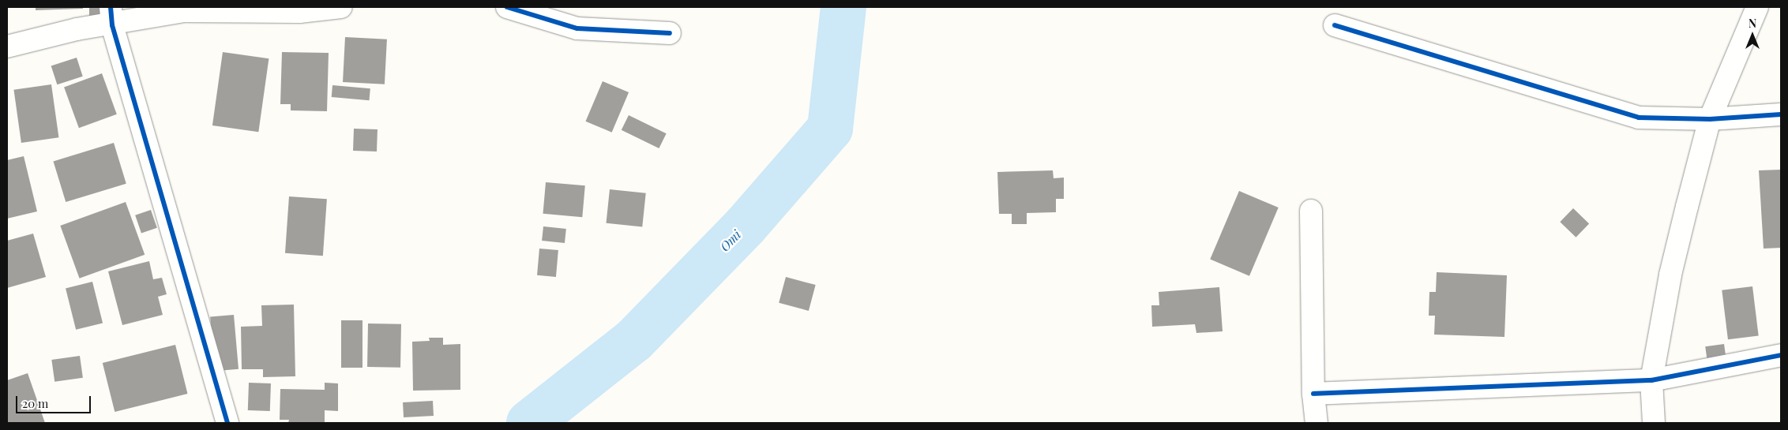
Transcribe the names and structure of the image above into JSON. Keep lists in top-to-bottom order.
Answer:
{
  "water": ["Omi"],
  "scale_bar": "20 m",
  "north": "top"
}
